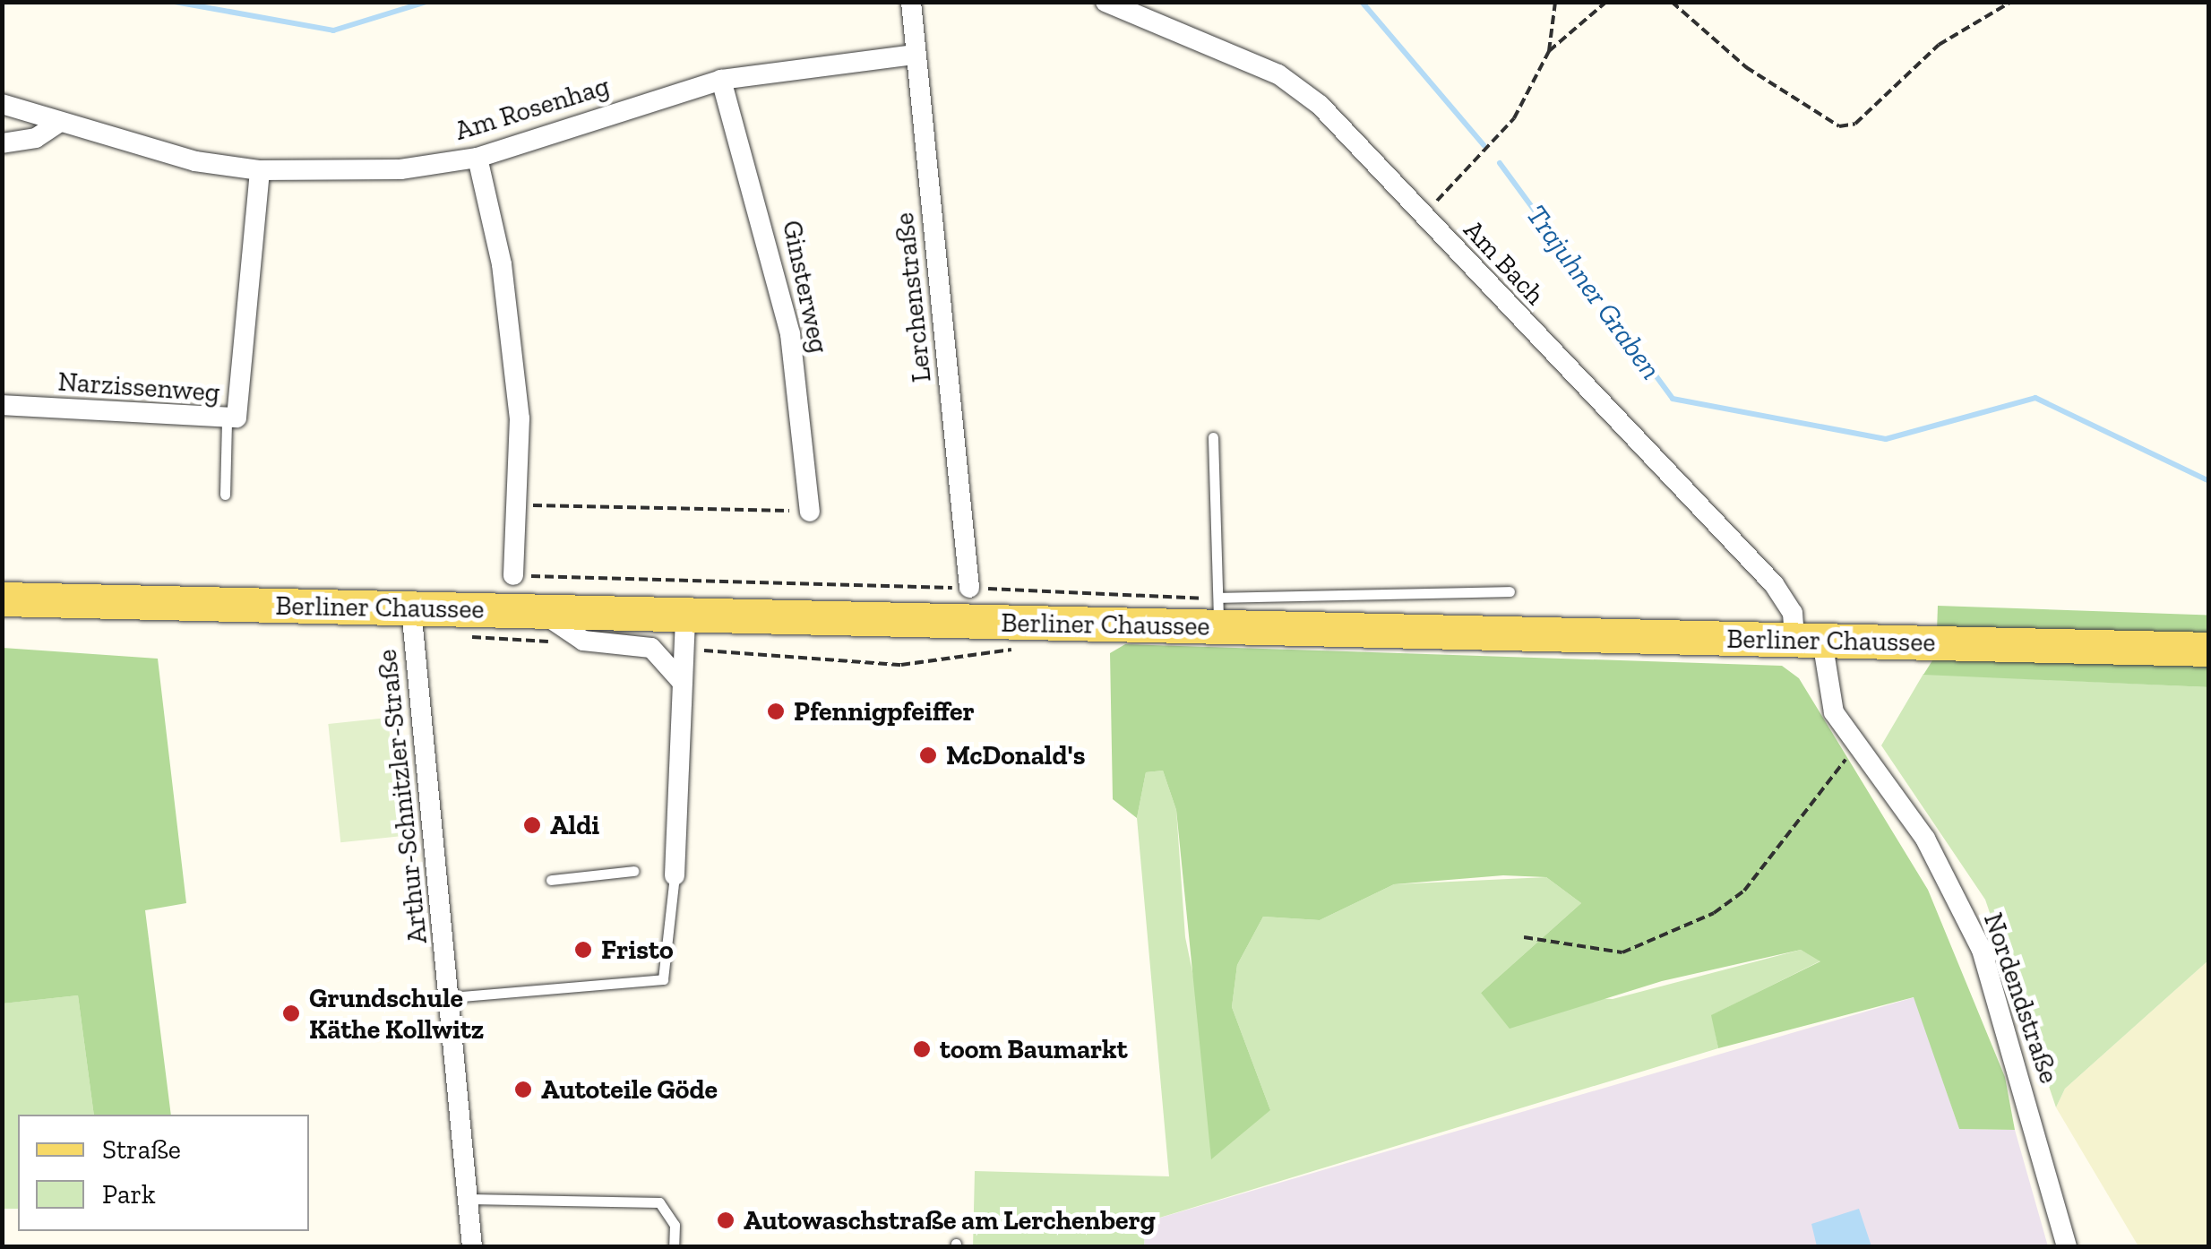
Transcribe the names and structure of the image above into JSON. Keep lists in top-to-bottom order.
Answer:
{
  "streets": {
    "main road": ["Berliner Chaussee"],
    "street": [
      "Am Rosenhag",
      "Am Bach",
      "Ginsterweg",
      "Lerchenstraße",
      "Narzissenweg",
      "Arthur-Schnitzler-Straße",
      "Nordendstraße"
    ]
  },
  "crossings": [
    ["Am Rosenhag", "Ginsterweg"],
    ["Am Rosenhag", "Lerchenstraße"],
    ["Am Rosenhag", "Narzissenweg"],
    ["Am Bach", "Berliner Chaussee"],
    ["Am Bach", "Nordendstraße"],
    ["Berliner Chaussee", "Arthur-Schnitzler-Straße"],
    ["Berliner Chaussee", "Nordendstraße"]
  ],
  "water": ["Trajuhner Graben"],
  "places": [
    "Pfennigpfeiffer",
    "McDonald's",
    "Aldi",
    "Fristo",
    "Grundschule Käthe Kollwitz",
    "toom Baumarkt",
    "Autoteile Göde",
    "Autowaschstraße am Lerchenberg"
  ],
  "legend": ["Straße", "Park"]
}
